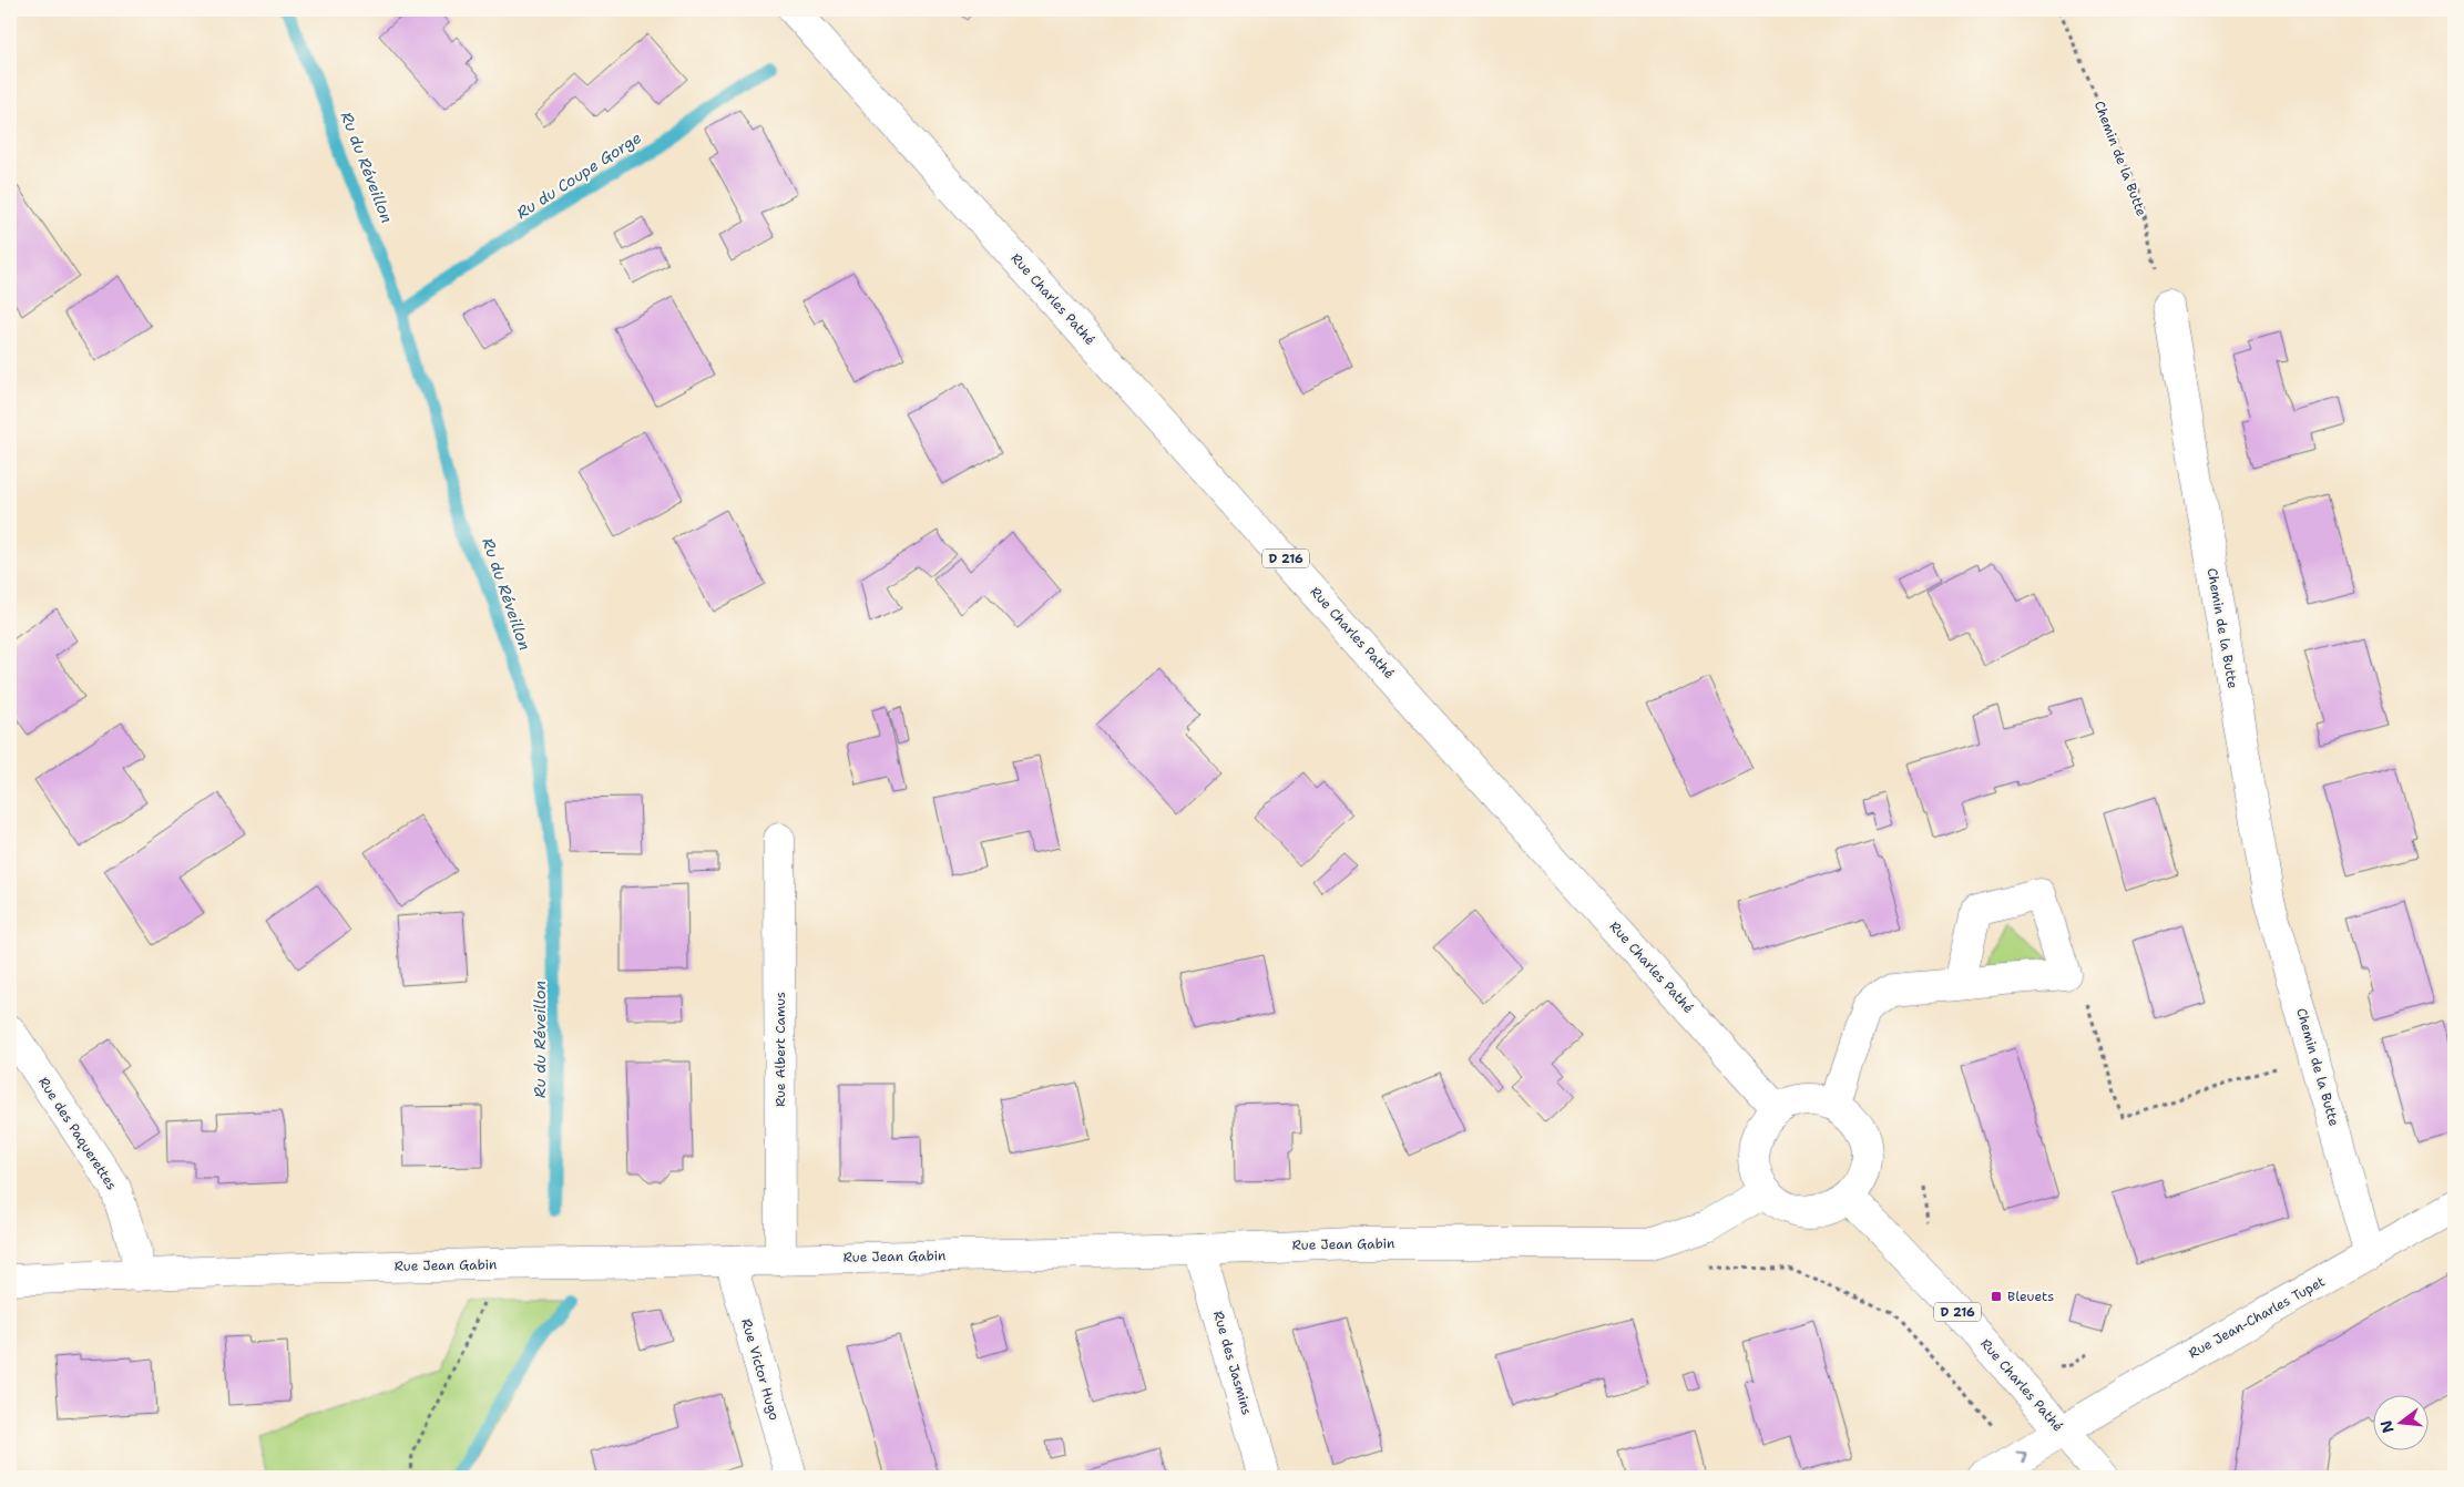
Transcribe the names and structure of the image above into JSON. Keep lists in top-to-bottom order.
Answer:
{
  "streets": {
    "street": [
      "Chemin de la Butte",
      "Rue Charles Pathé",
      "D 216",
      "Rue Albert Camus",
      "Rue des Paquerettes",
      "Rue Jean Gabin",
      "Rue Jean-Charles Tupet",
      "Rue des Jasmins",
      "Rue Victor Hugo"
    ]
  },
  "crossings": [
    ["Chemin de la Butte", "Rue Jean-Charles Tupet"],
    ["Rue Charles Pathé", "Rue Jean Gabin"],
    ["Rue Charles Pathé", "Rue Jean-Charles Tupet"],
    ["Rue Albert Camus", "Rue Jean Gabin"],
    ["Rue des Paquerettes", "Rue Jean Gabin"],
    ["Rue Jean Gabin", "Rue des Jasmins"],
    ["Rue Jean Gabin", "Rue Victor Hugo"]
  ],
  "water": ["Ru du Réveillon", "Ru du Coupe Gorge"],
  "places": {
    "transit": ["Bleuets"]
  },
  "north": "left"
}
